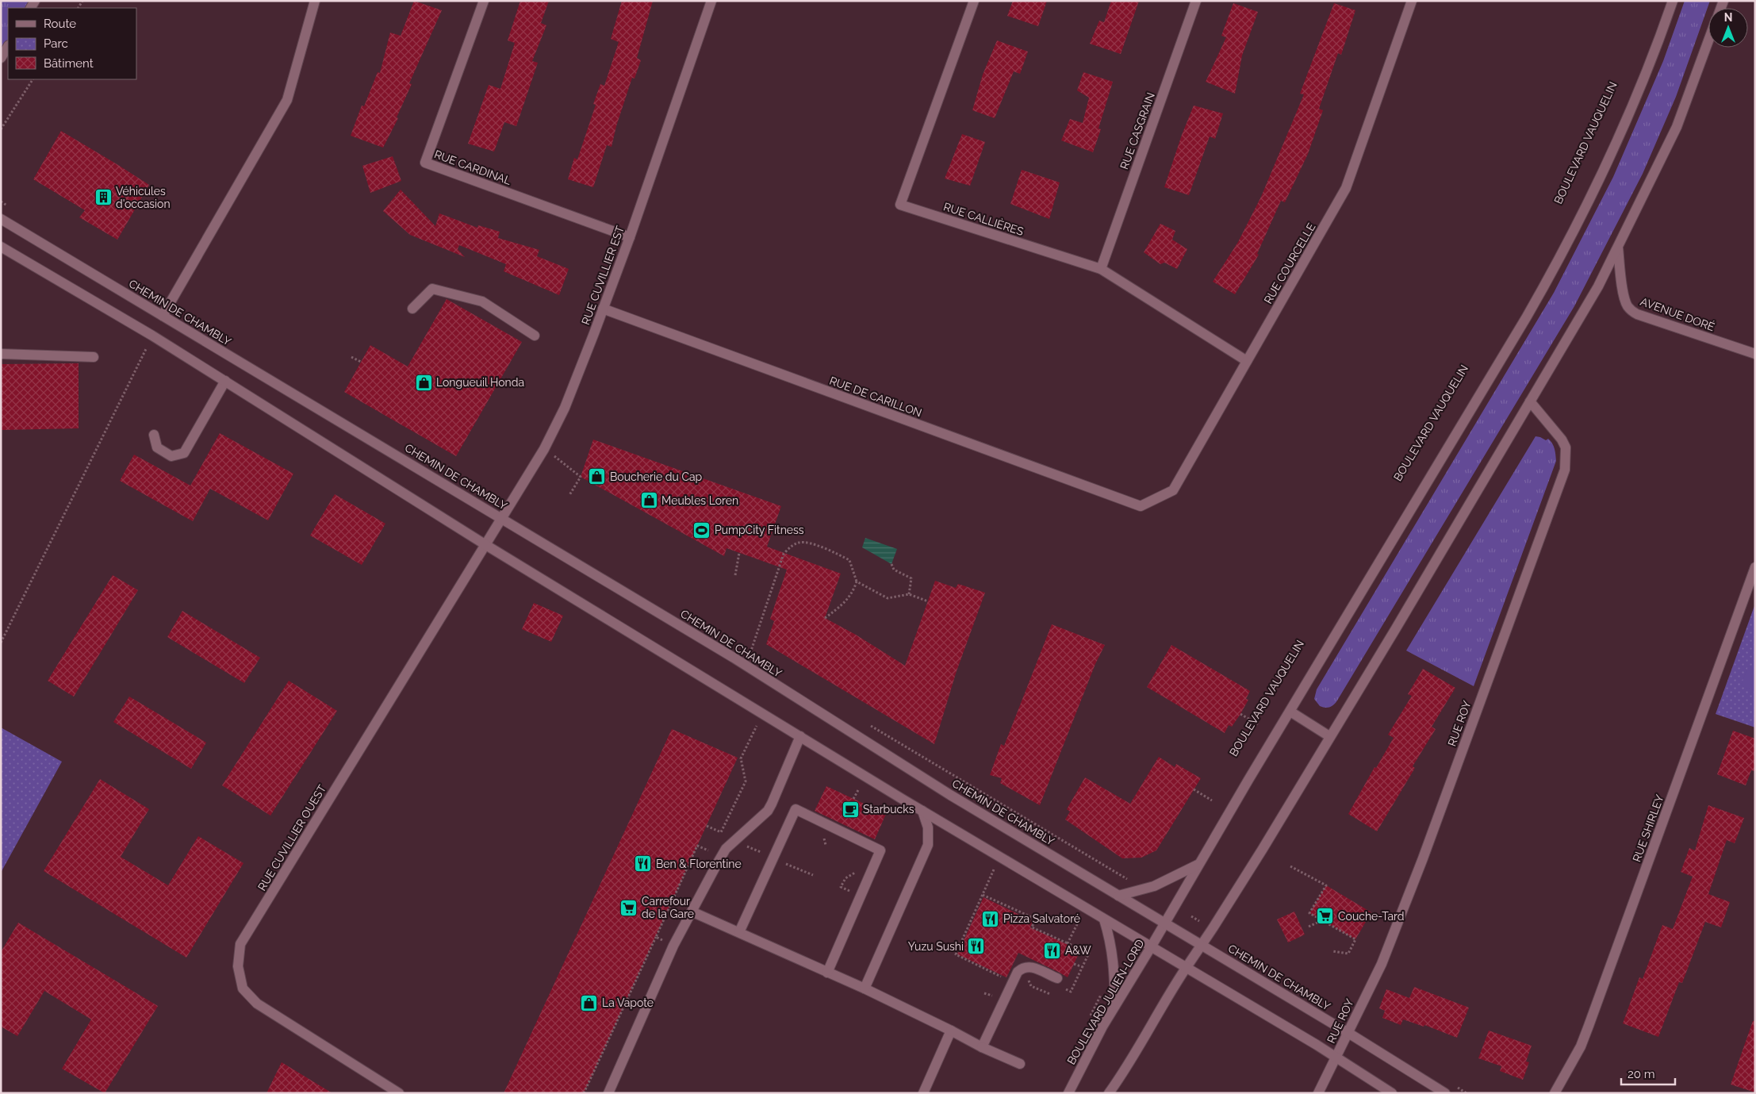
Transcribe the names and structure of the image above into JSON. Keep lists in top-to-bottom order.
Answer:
{
  "streets": {
    "street": [
      "RUE CASGRAIN",
      "RUE CARDINAL",
      "RUE CALLIÈRES",
      "RUE COURCELLE",
      "RUE CUVILLIER EST",
      "CHEMIN DE CHAMBLY",
      "AVENUE DORÉ",
      "RUE DE CARILLON",
      "RUE ROY",
      "RUE SHIRLEY",
      "RUE CUVILLIER OUEST",
      "BOULEVARD JULIEN-LORD"
    ]
  },
  "crossings": [
    ["RUE CASGRAIN", "RUE CALLIÈRES"],
    ["RUE CARDINAL", "RUE CUVILLIER EST"],
    ["RUE CALLIÈRES", "RUE COURCELLE"],
    ["RUE COURCELLE", "RUE DE CARILLON"],
    ["RUE CUVILLIER EST", "CHEMIN DE CHAMBLY"],
    ["RUE CUVILLIER EST", "RUE DE CARILLON"],
    ["RUE CUVILLIER EST", "RUE CUVILLIER OUEST"],
    ["CHEMIN DE CHAMBLY", "RUE ROY"],
    ["CHEMIN DE CHAMBLY", "BOULEVARD JULIEN-LORD"]
  ],
  "places": {
    "building": ["Véhicules d'occasion"],
    "shop": [
      "Longueuil Honda",
      "Boucherie du Cap",
      "Meubles Loren",
      "La Vapote"
    ],
    "sports": ["PumpCity Fitness"],
    "cafe": ["Starbucks"],
    "restaurant": [
      "Ben & Florentine",
      "Pizza Salvatoré",
      "Yuzu Sushi",
      "A&W"
    ],
    "supermarket": ["Carrefour de la Gare", "Couche-Tard"]
  },
  "legend": ["Route", "Parc", "Bâtiment"],
  "scale_bar": "20 m",
  "north": "top"
}
